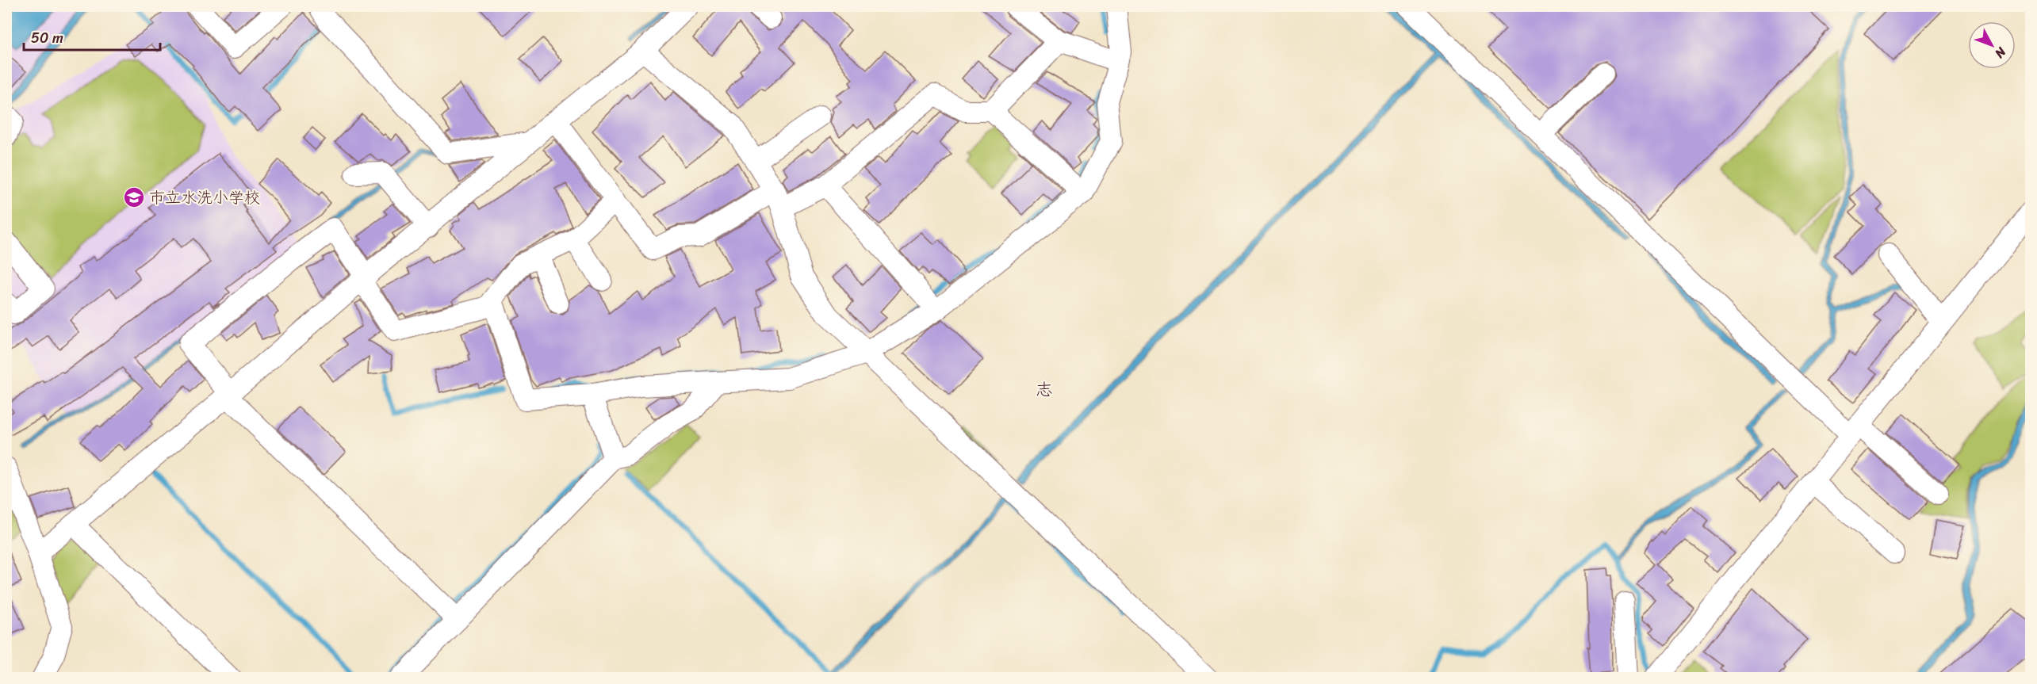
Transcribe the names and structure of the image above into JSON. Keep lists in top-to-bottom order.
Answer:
{
  "districts": ["志"],
  "places": {
    "school or university": ["市立水洗小学校"]
  },
  "scale_bar": "50 m",
  "north": "bottom right"
}
